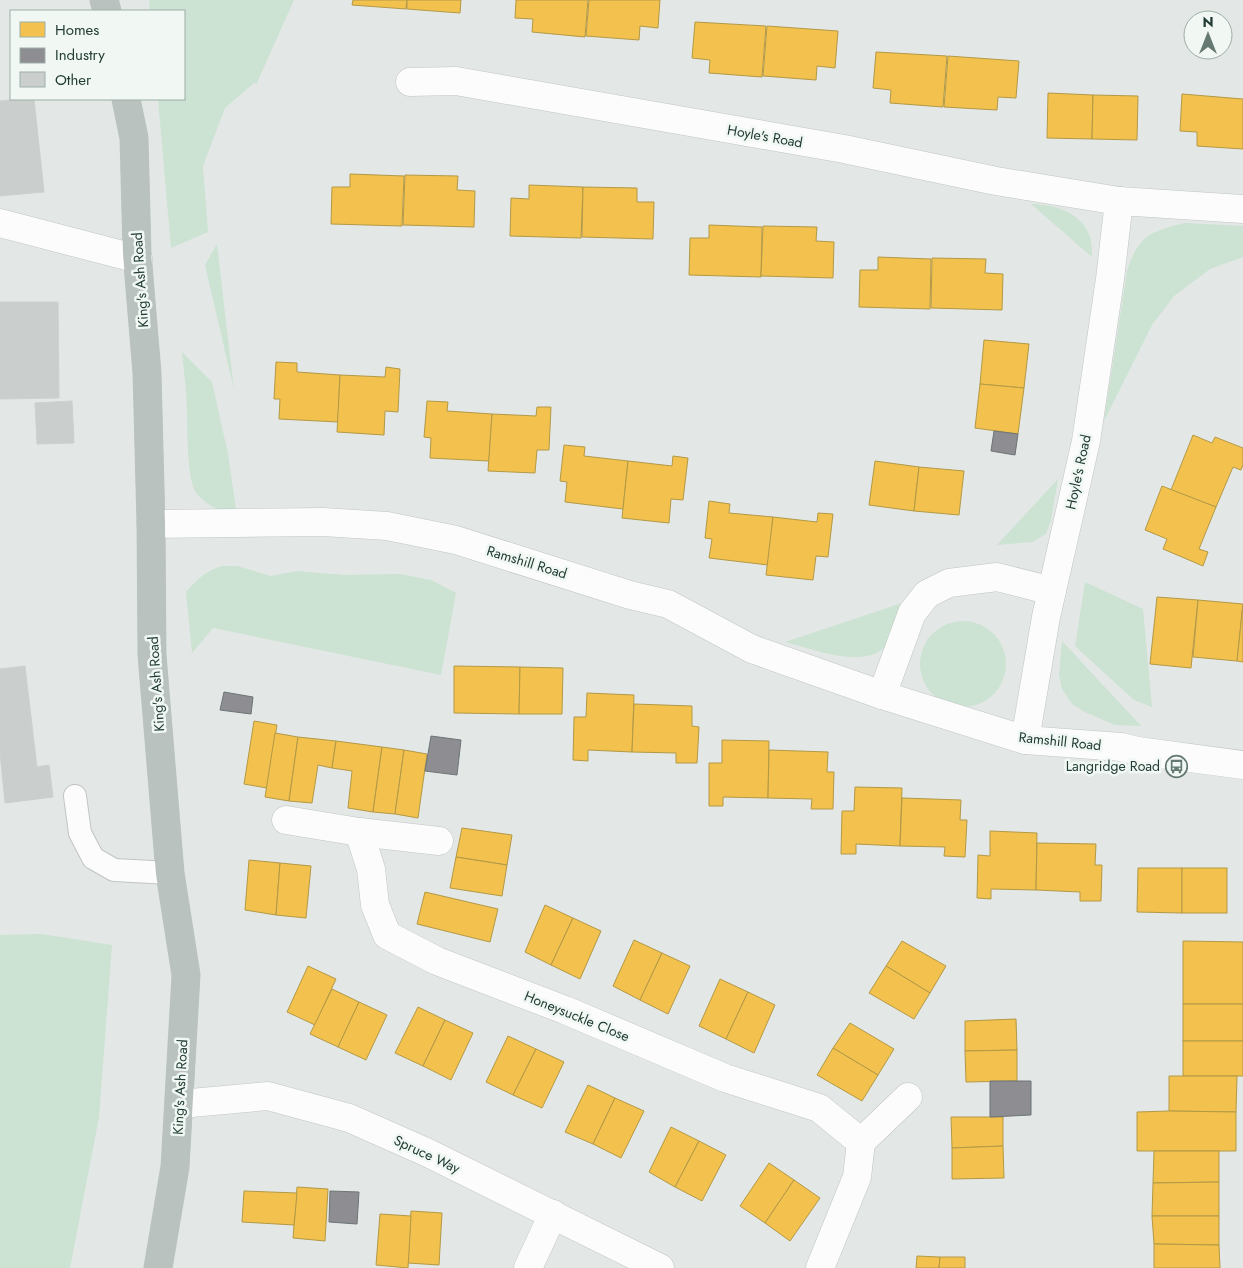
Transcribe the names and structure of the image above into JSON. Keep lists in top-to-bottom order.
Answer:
{
  "streets": {
    "highway": ["King's Ash Road"],
    "street": [
      "Hoyle's Road",
      "Ramshill Road",
      "Honeysuckle Close",
      "Spruce Way"
    ]
  },
  "crossings": [
    ["Hoyle's Road", "Ramshill Road"],
    ["King's Ash Road", "Ramshill Road"],
    ["King's Ash Road", "Spruce Way"]
  ],
  "places": {
    "bus stop": ["Langridge Road"]
  },
  "legend": ["Homes", "Industry", "Other"],
  "north": "top"
}
